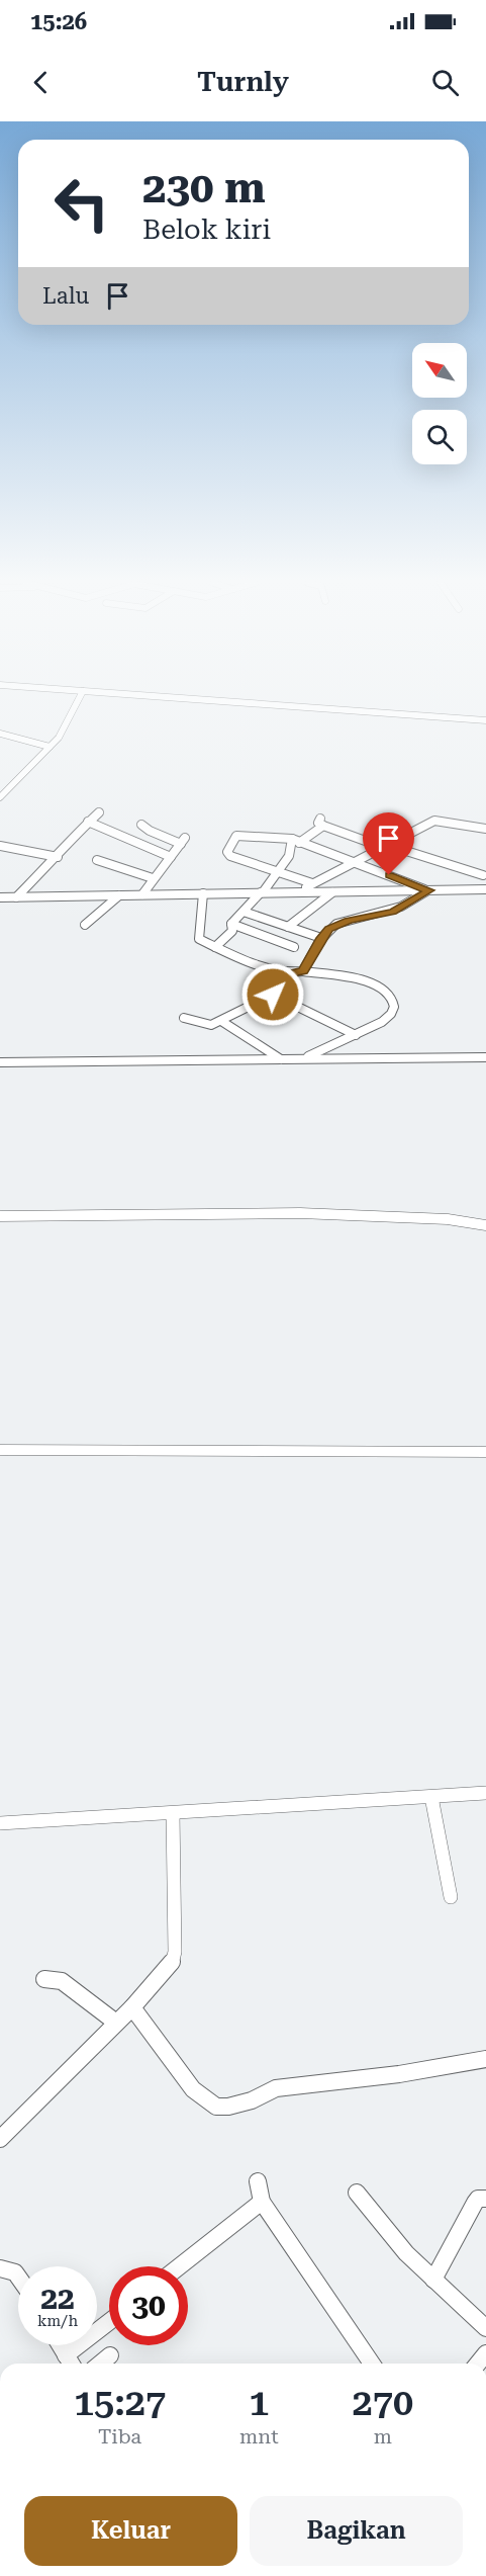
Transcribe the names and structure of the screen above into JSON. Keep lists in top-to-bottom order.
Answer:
{
  "north": "top left",
  "page": {
    "status": "15:26",
    "header": "Turnly",
    "turn": ["230 m", "Belok kiri"],
    "then": "Lalu",
    "speed": "22 km/h",
    "limit": "30",
    "eta": [
      "15:27",
      "Tiba",
      "1",
      "mnt",
      "270",
      "m"
    ],
    "buttons": ["Keluar", "Bagikan"]
  }
}
